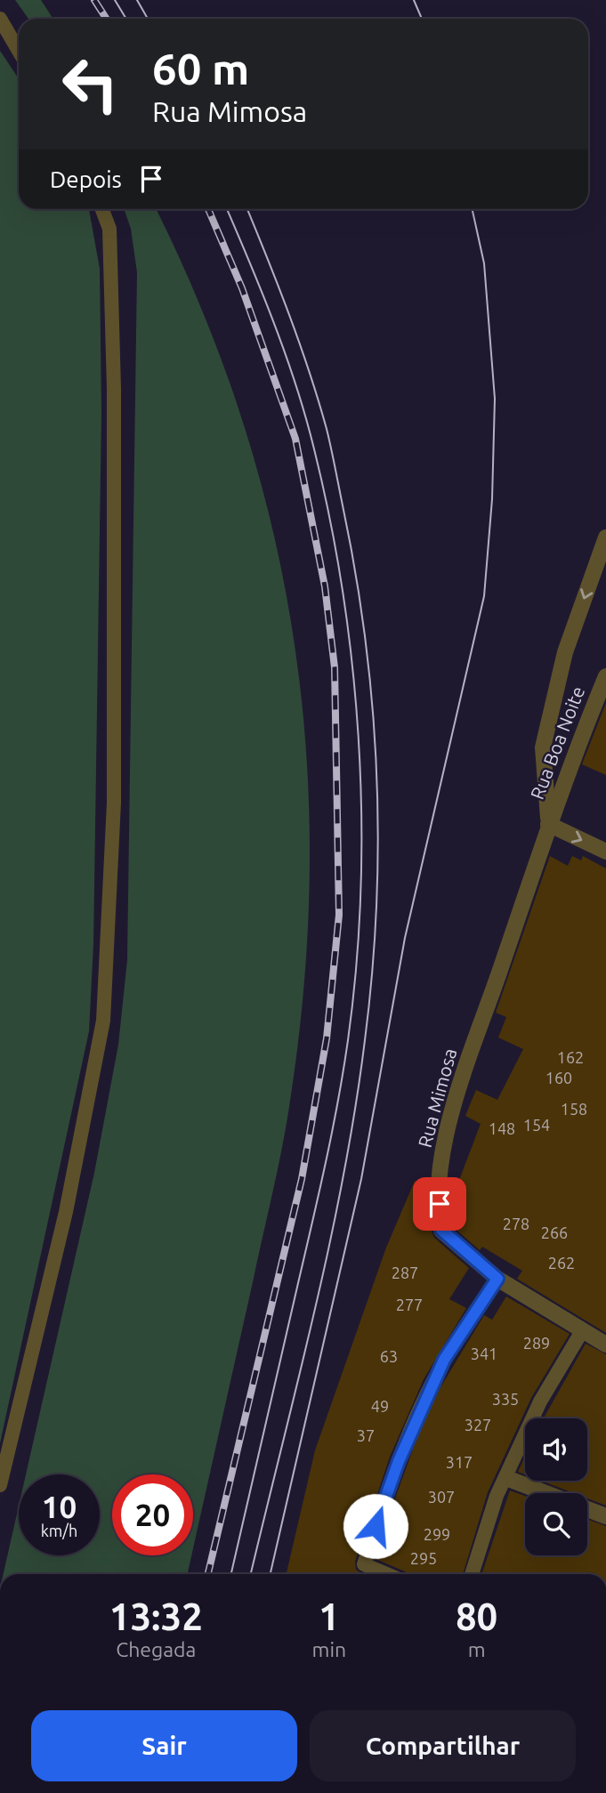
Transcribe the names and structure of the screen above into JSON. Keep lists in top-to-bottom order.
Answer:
{
  "streets": {
    "street": ["Rua Boa Noite", "Rua Mimosa"]
  },
  "crossings": [
    ["Rua Boa Noite", "Rua Mimosa"]
  ],
  "house_numbers": [
    "162",
    "160",
    "158",
    "154",
    "148",
    "278",
    "266",
    "262",
    "287",
    "277",
    "289",
    "341",
    "63",
    "335",
    "49",
    "327",
    "37",
    "317",
    "307",
    "299",
    "295"
  ],
  "page": {
    "turn": ["60 m", "Rua Mimosa"],
    "then": "Depois",
    "speed": "10 km/h",
    "limit": "20",
    "eta": [
      "13:32",
      "Chegada",
      "1",
      "min",
      "80",
      "m"
    ],
    "buttons": ["Sair", "Compartilhar"]
  }
}
